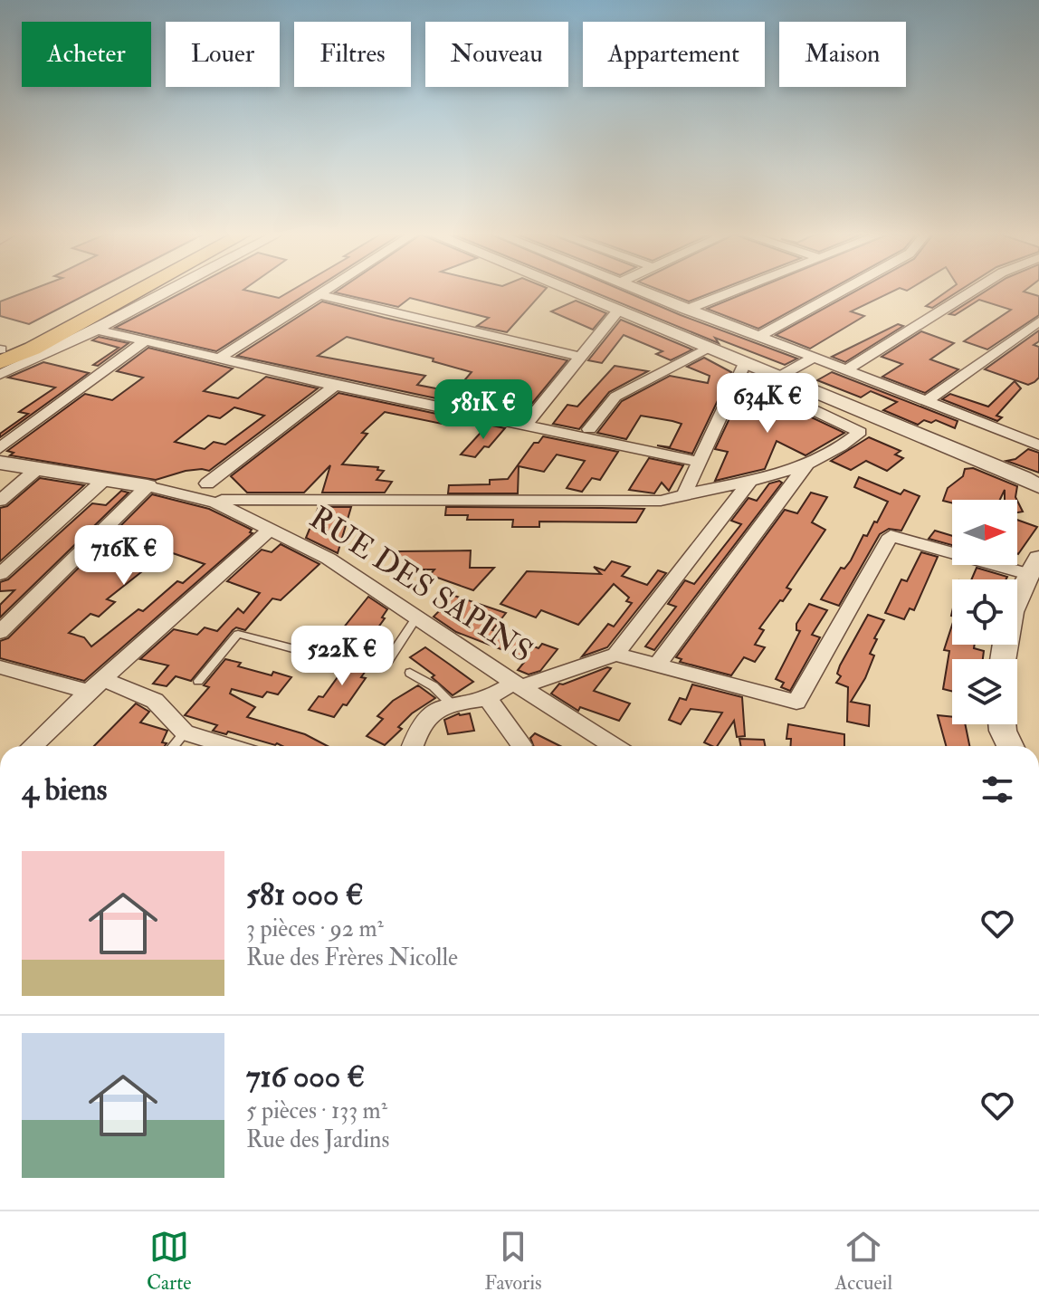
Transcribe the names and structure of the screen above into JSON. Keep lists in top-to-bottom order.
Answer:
{
  "streets": {
    "street": ["RUE DES SAPINS"]
  },
  "north": "right",
  "page": {
    "chip": [
      "Acheter",
      "Louer",
      "Filtres",
      "Nouveau",
      "Appartement",
      "Maison"
    ],
    "price": [
      "634K €",
      "581K €",
      "716K €",
      "522K €"
    ],
    "heading": "4 biens",
    "list": [
      {
        "name": "581 000 €",
        "note": "3 pièces · 92 m² · Rue des Frères Nicolle"
      },
      {
        "name": "716 000 €",
        "note": "5 pièces · 133 m² · Rue des Jardins"
      }
    ],
    "tabs": ["Carte", "Favoris", "Accueil"]
  }
}
